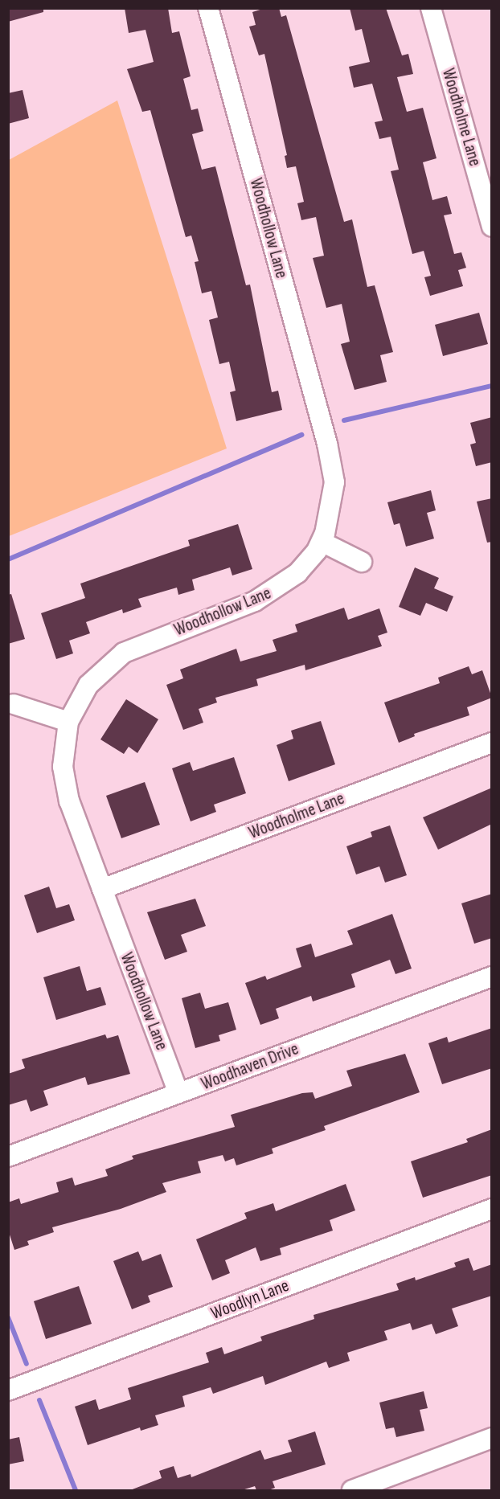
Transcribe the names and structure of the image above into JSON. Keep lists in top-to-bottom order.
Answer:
{
  "streets": {
    "street": [
      "Woodholme Lane",
      "Woodhollow Lane",
      "Woodhaven Drive",
      "Woodlyn Lane"
    ]
  },
  "crossings": [
    ["Woodholme Lane", "Woodhollow Lane"],
    ["Woodhollow Lane", "Woodhaven Drive"]
  ]
}
